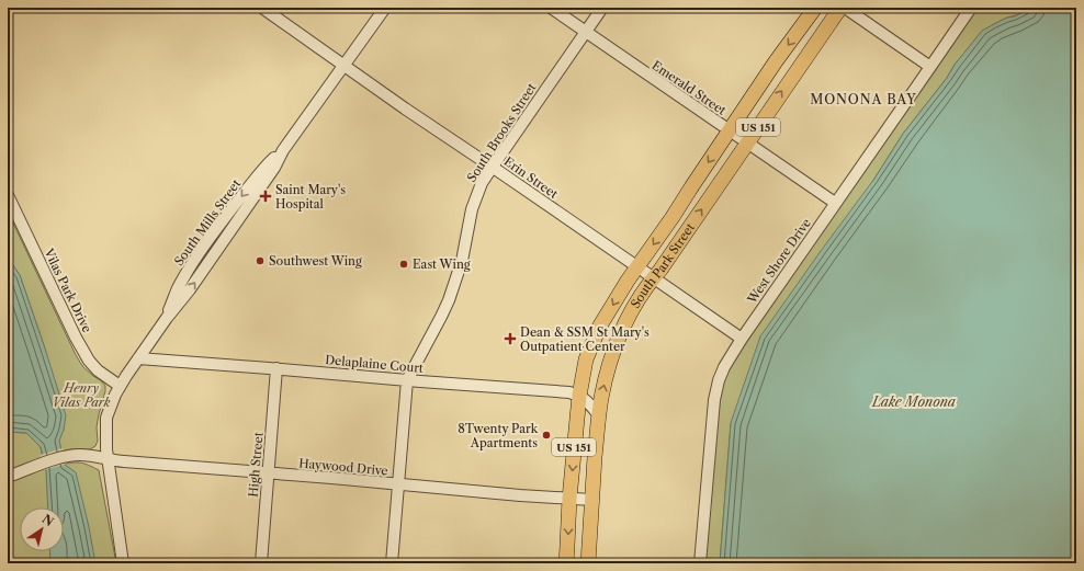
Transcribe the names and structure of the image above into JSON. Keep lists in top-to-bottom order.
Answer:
{
  "streets": {
    "main road": ["US 151", "South Park Street"],
    "street": [
      "Emerald Street",
      "South Brooks Street",
      "Erin Street",
      "South Mills Street",
      "West Shore Drive",
      "Vilas Park Drive",
      "Delaplaine Court",
      "High Street",
      "Haywood Drive"
    ]
  },
  "crossings": [
    ["Emerald Street", "South Brooks Street"],
    ["Emerald Street", "West Shore Drive"],
    ["Emerald Street", "South Park Street"],
    ["South Brooks Street", "Erin Street"],
    ["South Brooks Street", "Delaplaine Court"],
    ["South Brooks Street", "Haywood Drive"],
    ["Erin Street", "South Mills Street"],
    ["Erin Street", "West Shore Drive"],
    ["Erin Street", "South Park Street"],
    ["South Mills Street", "Vilas Park Drive"],
    ["South Mills Street", "Delaplaine Court"],
    ["South Mills Street", "Haywood Drive"],
    ["South Park Street", "Delaplaine Court"],
    ["South Park Street", "Haywood Drive"],
    ["Delaplaine Court", "High Street"],
    ["High Street", "Haywood Drive"]
  ],
  "districts": ["MONONA BAY"],
  "water": ["Lake Monona"],
  "parks": ["Henry Vilas Park"],
  "places": {
    "health": ["Saint Mary's Hospital", "Dean & SSM St Mary's Outpatient Center"],
    "other": ["Southwest Wing", "East Wing", "8Twenty Park Apartments"]
  },
  "north": "top right"
}
